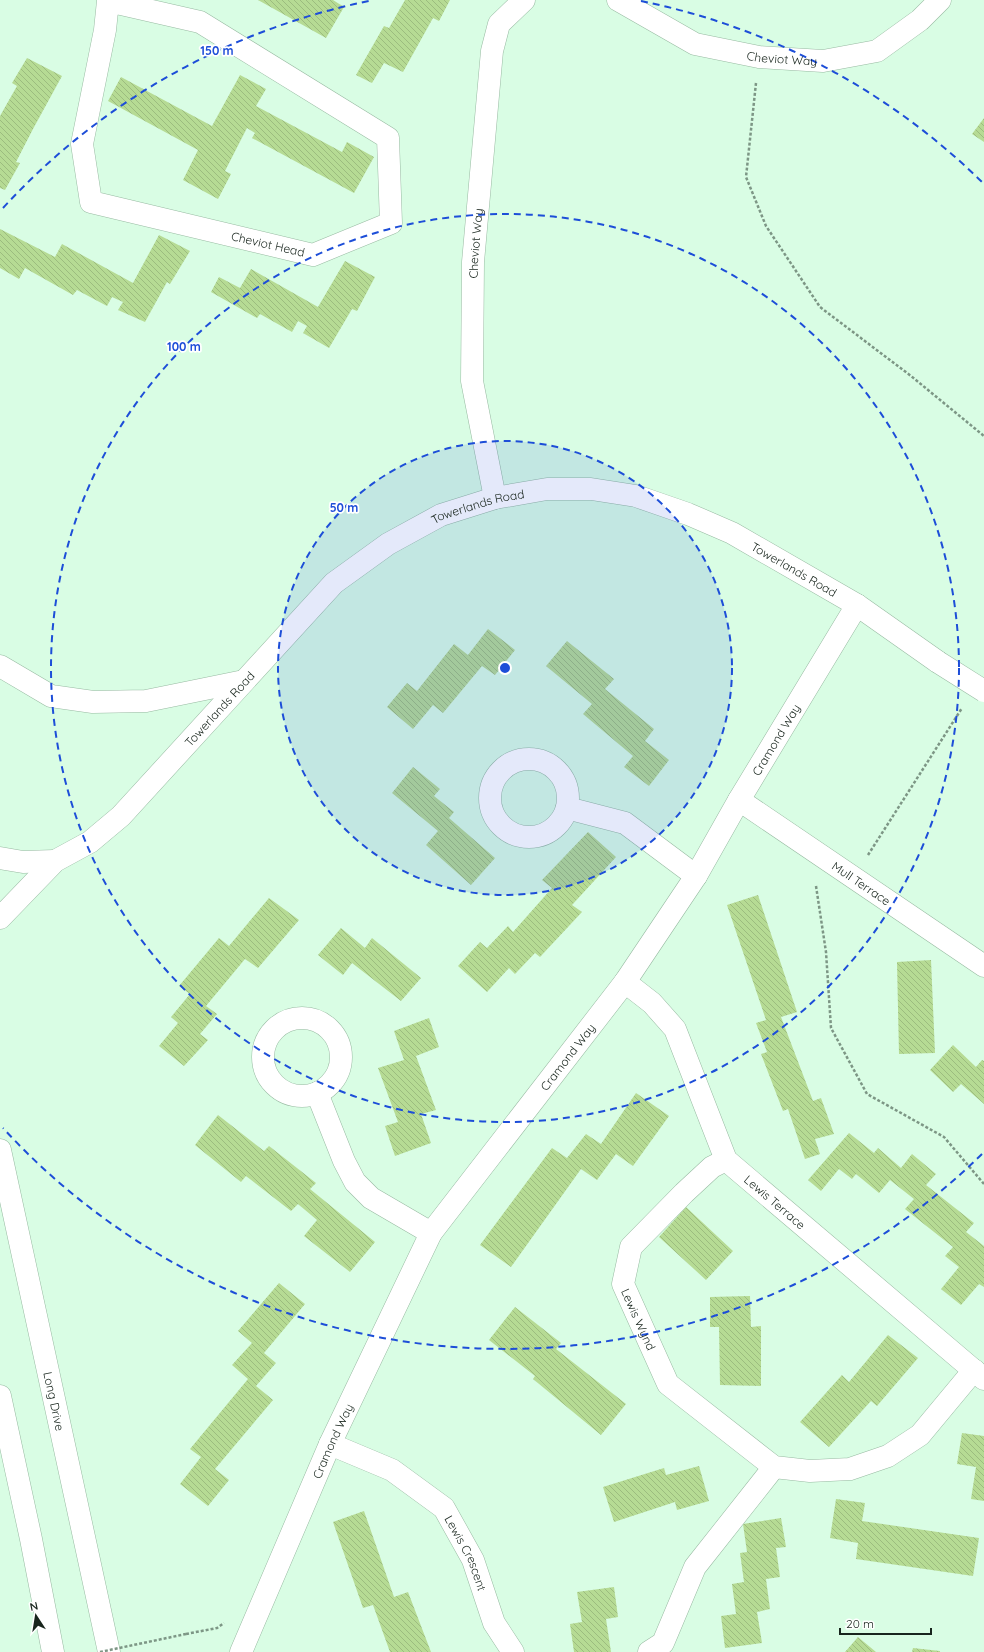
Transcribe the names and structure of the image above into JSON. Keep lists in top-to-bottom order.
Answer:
{
  "streets": {
    "street": [
      "Cheviot Way",
      "Cheviot Head",
      "Towerlands Road",
      "Cramond Way",
      "Mull Terrace",
      "Lewis Terrace",
      "Lewis Wynd",
      "Long Drive",
      "Lewis Crescent"
    ]
  },
  "crossings": [
    ["Cheviot Way", "Towerlands Road"],
    ["Towerlands Road", "Cramond Way"],
    ["Cramond Way", "Mull Terrace"],
    ["Cramond Way", "Lewis Terrace"],
    ["Cramond Way", "Lewis Crescent"],
    ["Lewis Terrace", "Lewis Wynd"]
  ],
  "scale_bar": "20 m",
  "north": "top",
  "rings": ["150 m", "100 m", "50 m"]
}
